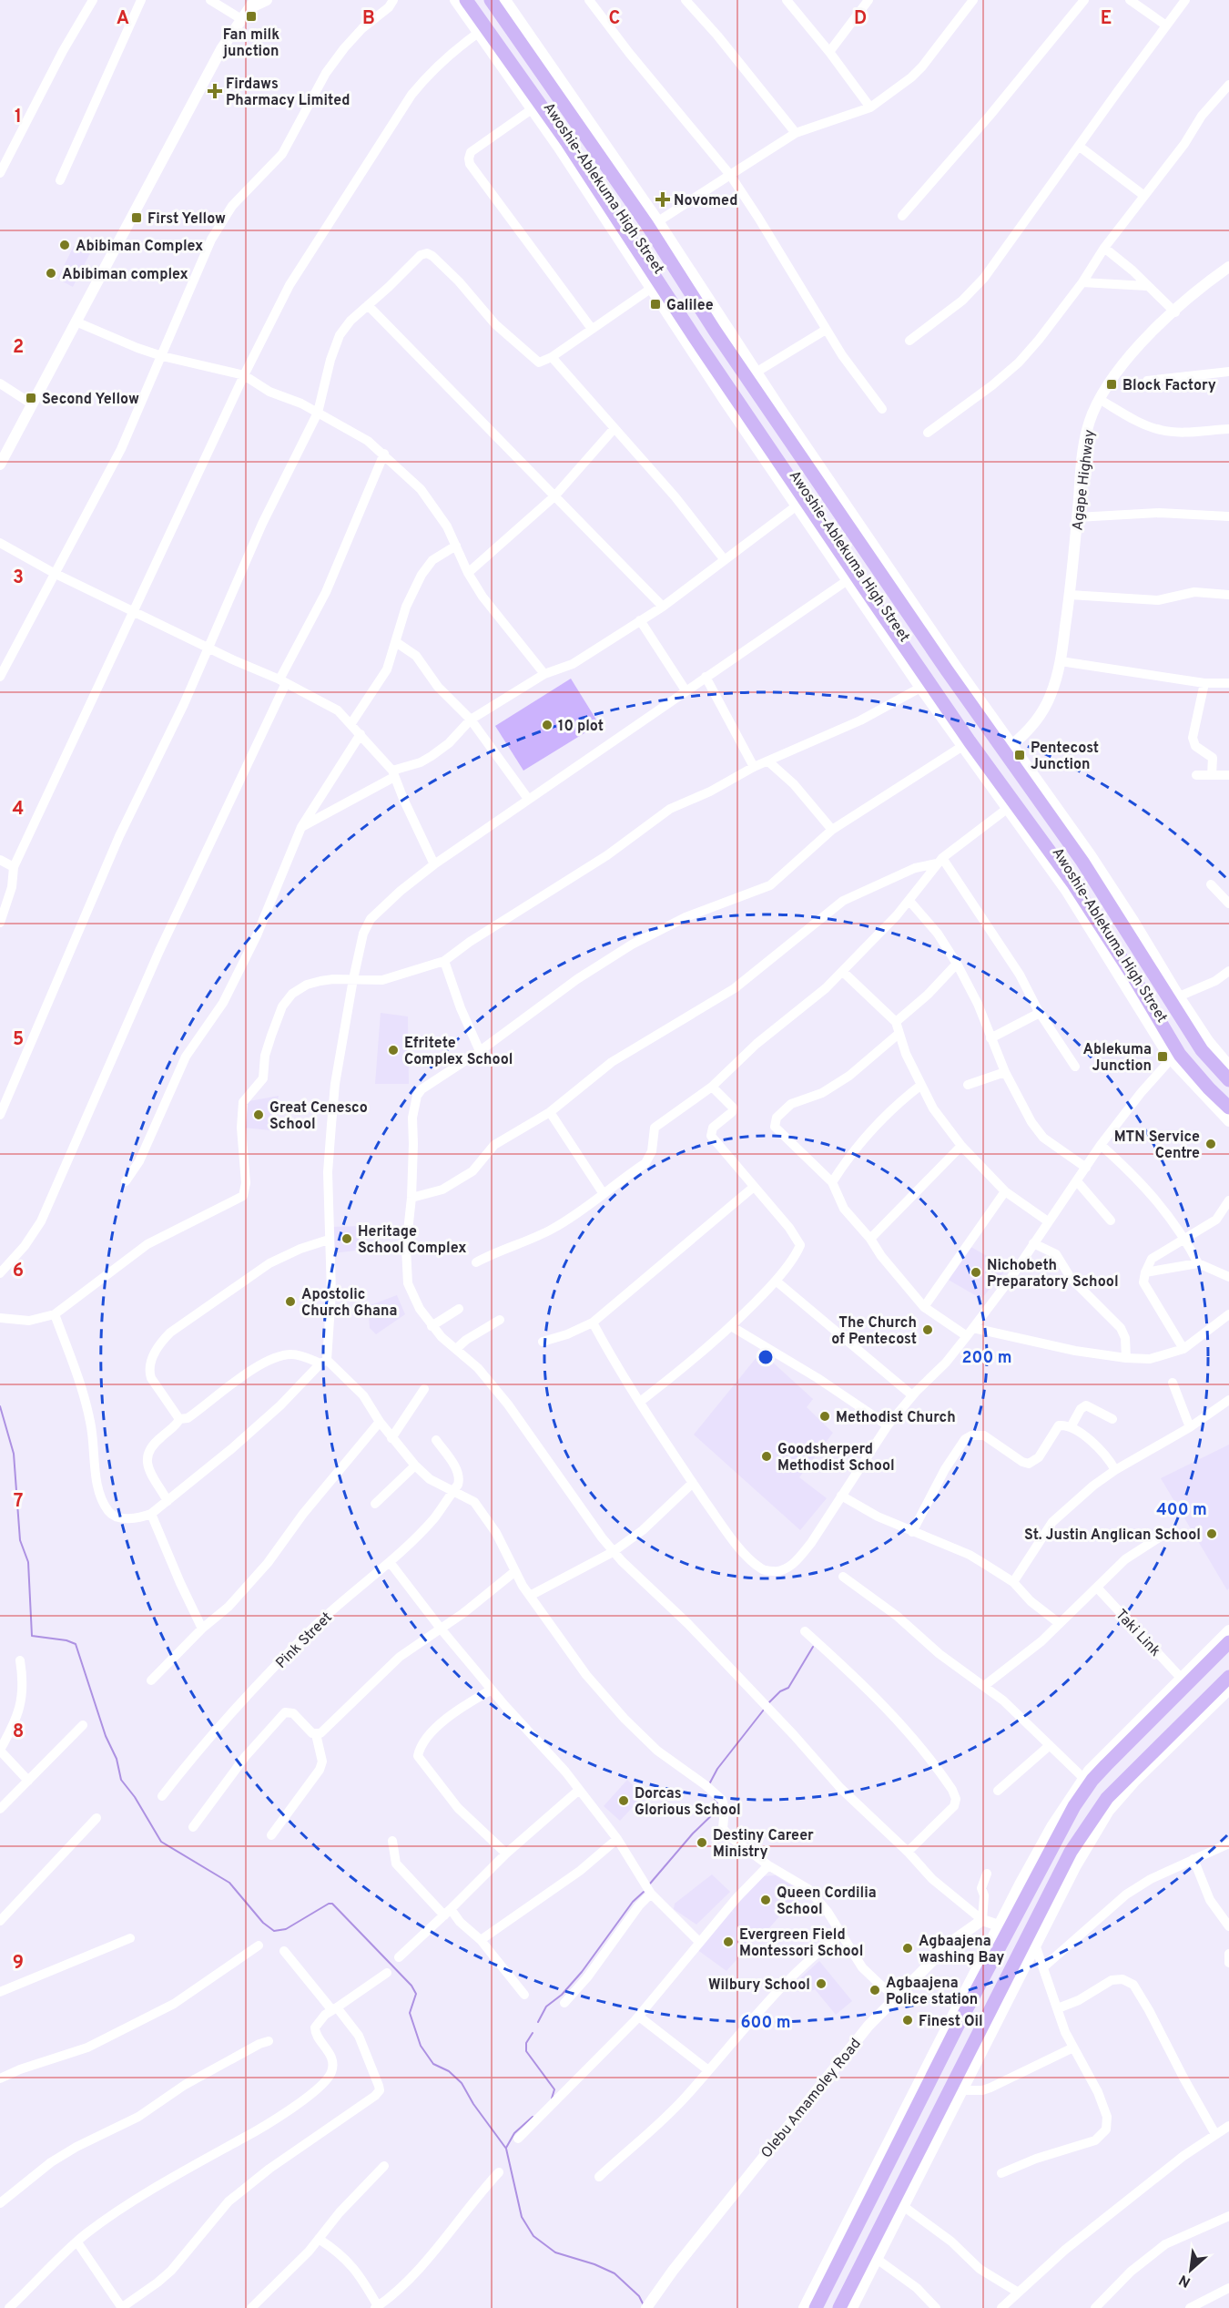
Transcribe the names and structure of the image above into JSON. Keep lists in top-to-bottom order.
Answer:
{
  "streets": {
    "main road": ["Awoshie-Ablekuma High Street"],
    "street": [
      "Agape Highway",
      "Taki Link",
      "Pink Street",
      "Olebu Amamoley Road"
    ]
  },
  "crossings": [
    ["Awoshie-Ablekuma High Street", "Agape Highway"]
  ],
  "places": {
    "transit": [
      "Fan milk junction",
      "First Yellow",
      "Galilee",
      "Block Factory",
      "Second Yellow",
      "Pentecost Junction",
      "Ablekuma Junction"
    ],
    "health": ["Firdaws Pharmacy Limited", "Novomed"],
    "other": [
      "Abibiman Complex",
      "Abibiman complex",
      "10 plot",
      "Efritete Complex School",
      "Great Cenesco School",
      "MTN Service Centre",
      "Heritage School Complex",
      "Nichobeth Preparatory School",
      "Apostolic Church Ghana",
      "The Church of Pentecost",
      "Methodist Church",
      "Goodsherperd Methodist School",
      "St. Justin Anglican School",
      "Dorcas Glorious School",
      "Destiny Career Ministry",
      "Queen Cordilia School",
      "Evergreen Field Montessori School",
      "Agbaajena washing Bay",
      "Wilbury School",
      "Agbaajena Police station",
      "Finest Oil"
    ]
  },
  "north": "bottom left",
  "grid": {
    "columns": [
      "A",
      "B",
      "C",
      "D",
      "E"
    ],
    "rows": [
      "1",
      "2",
      "3",
      "4",
      "5",
      "6",
      "7",
      "8",
      "9"
    ]
  },
  "rings": ["200 m", "400 m", "600 m"]
}
